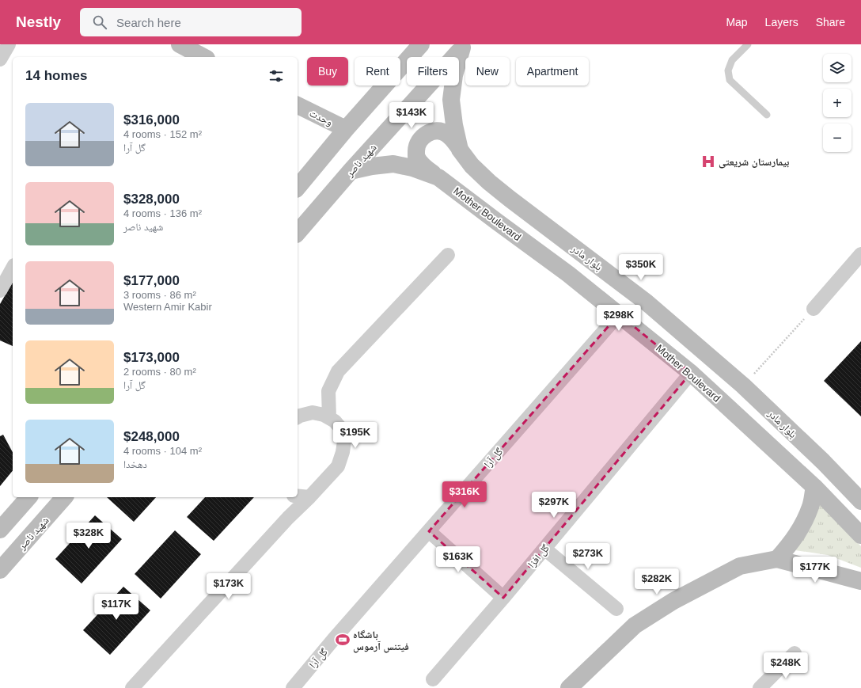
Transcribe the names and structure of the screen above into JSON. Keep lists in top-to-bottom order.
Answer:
{
  "streets": {
    "main road": [
      "وحدت",
      "شهید ناصر",
      "Mother Boulevard",
      "بلوار مادر"
    ],
    "street": ["گل آرا", "گل افزا"]
  },
  "crossings": [
    ["شهید ناصر", "Mother Boulevard"],
    ["شهید ناصر", "بلوار مادر"],
    ["Mother Boulevard", "گل آرا"],
    ["Mother Boulevard", "گل افزا"]
  ],
  "places": {
    "hospital": ["بیمارستان شریعتی"],
    "sports": ["باشگاه فیتنس آرموس"]
  },
  "page": {
    "header": "Nestly",
    "search": "Search here",
    "nav": ["Map", "Layers", "Share"],
    "map_buttons": ["+", "−"],
    "chip": [
      "Buy",
      "Rent",
      "Filters",
      "New",
      "Apartment"
    ],
    "heading": "14 homes",
    "list": [
      {
        "name": "$316,000",
        "note": "4 rooms · 152 m² · گل آرا"
      },
      {
        "name": "$328,000",
        "note": "4 rooms · 136 m² · شهید ناصر"
      },
      {
        "name": "$177,000",
        "note": "3 rooms · 86 m² · Western Amir Kabir"
      },
      {
        "name": "$173,000",
        "note": "2 rooms · 80 m² · گل آرا"
      },
      {
        "name": "$248,000",
        "note": "4 rooms · 104 m² · دهخدا"
      }
    ],
    "price": [
      "$143K",
      "$350K",
      "$298K",
      "$195K",
      "$316K",
      "$297K",
      "$328K",
      "$273K",
      "$163K",
      "$177K",
      "$282K",
      "$173K",
      "$117K",
      "$248K"
    ]
  }
}
